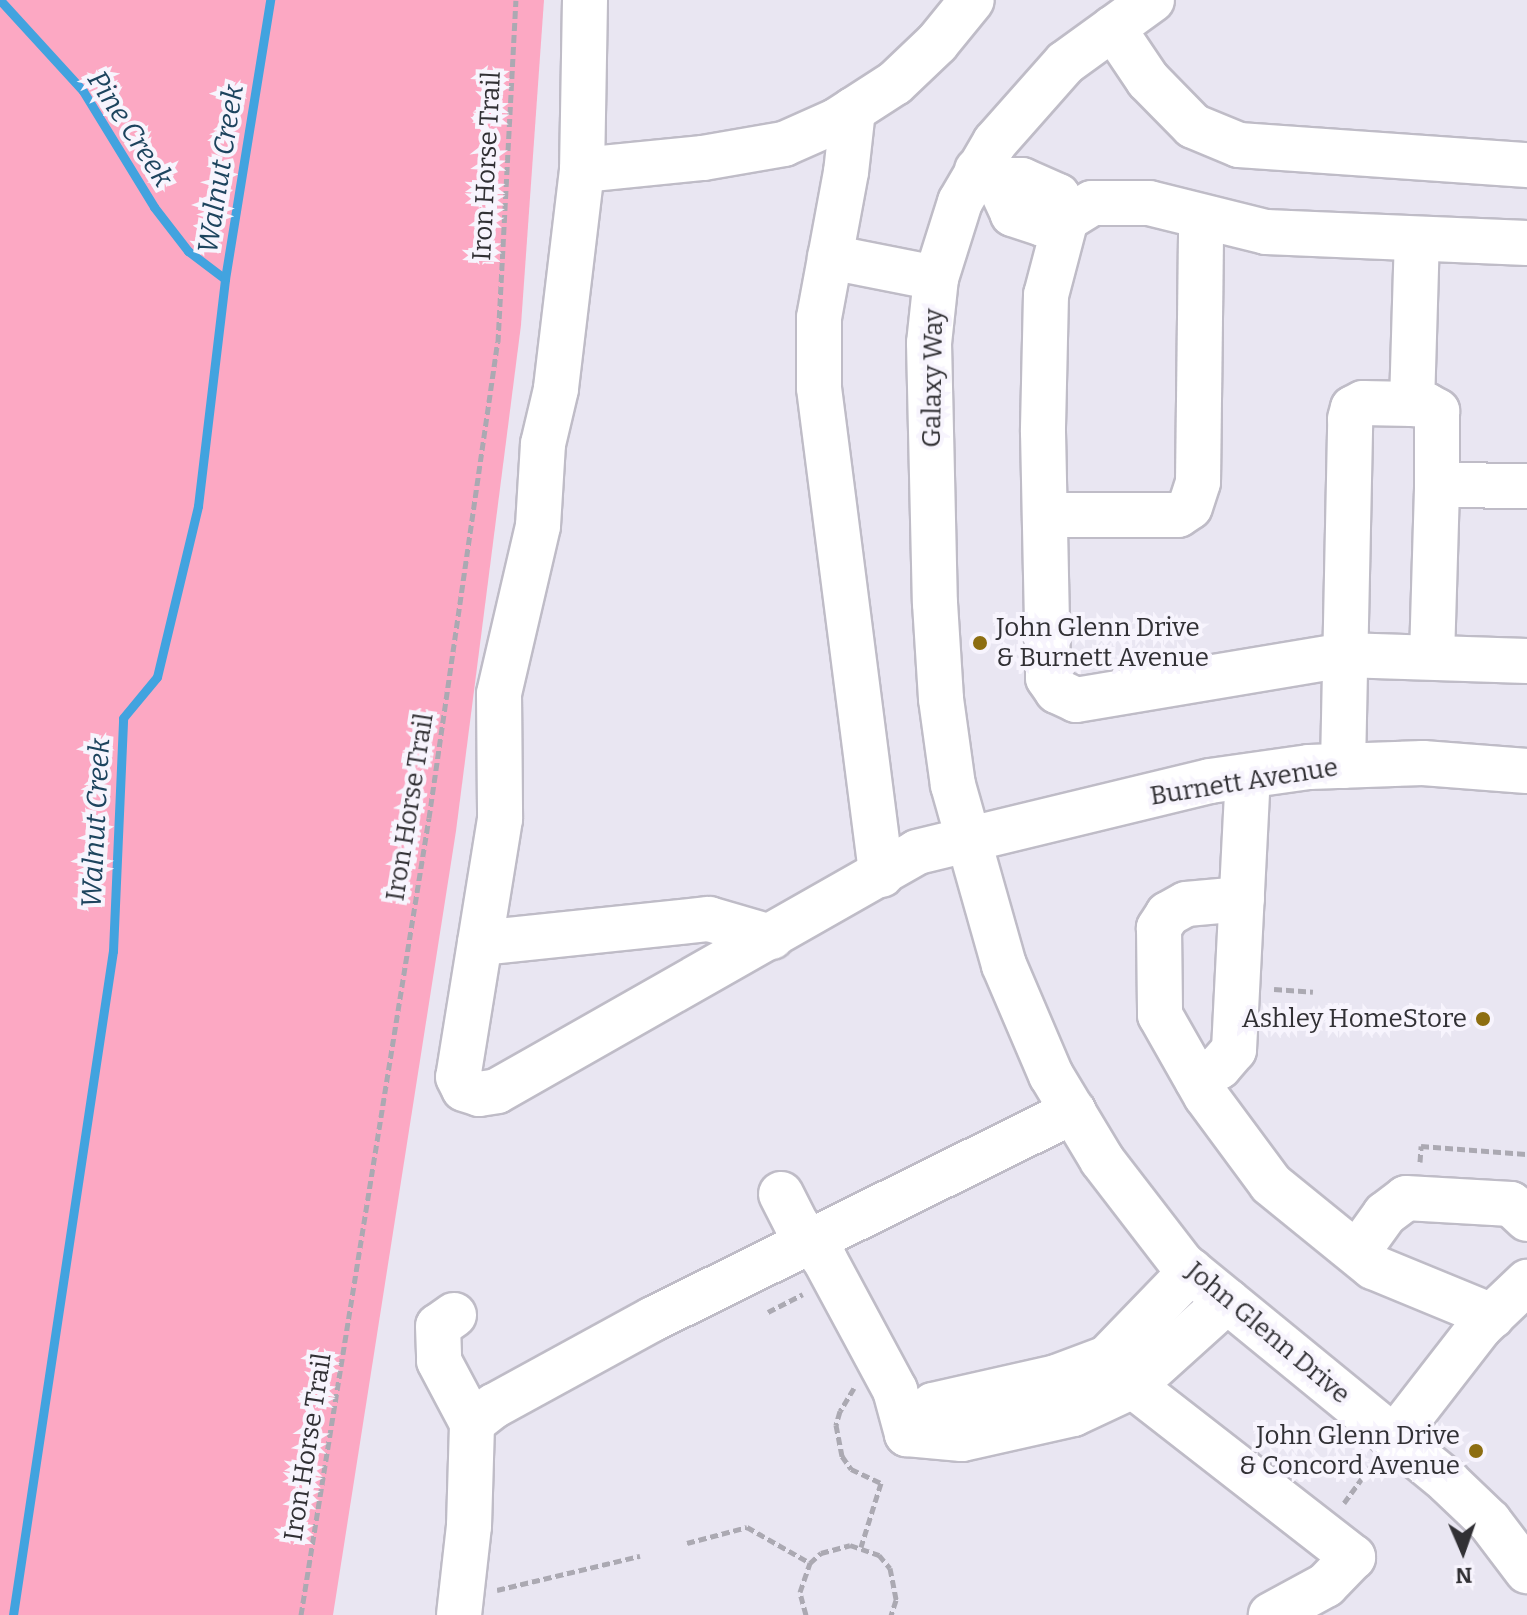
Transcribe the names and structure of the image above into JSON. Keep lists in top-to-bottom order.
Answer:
{
  "streets": {
    "street": ["Galaxy Way", "Burnett Avenue", "John Glenn Drive"],
    "path": ["Iron Horse Trail"]
  },
  "crossings": [
    ["Galaxy Way", "Burnett Avenue"],
    ["Galaxy Way", "John Glenn Drive"],
    ["Burnett Avenue", "John Glenn Drive"]
  ],
  "water": ["Pine Creek", "Walnut Creek"],
  "places": ["John Glenn Drive & Burnett Avenue", "Ashley HomeStore", "John Glenn Drive & Concord Avenue"],
  "north": "bottom"
}
